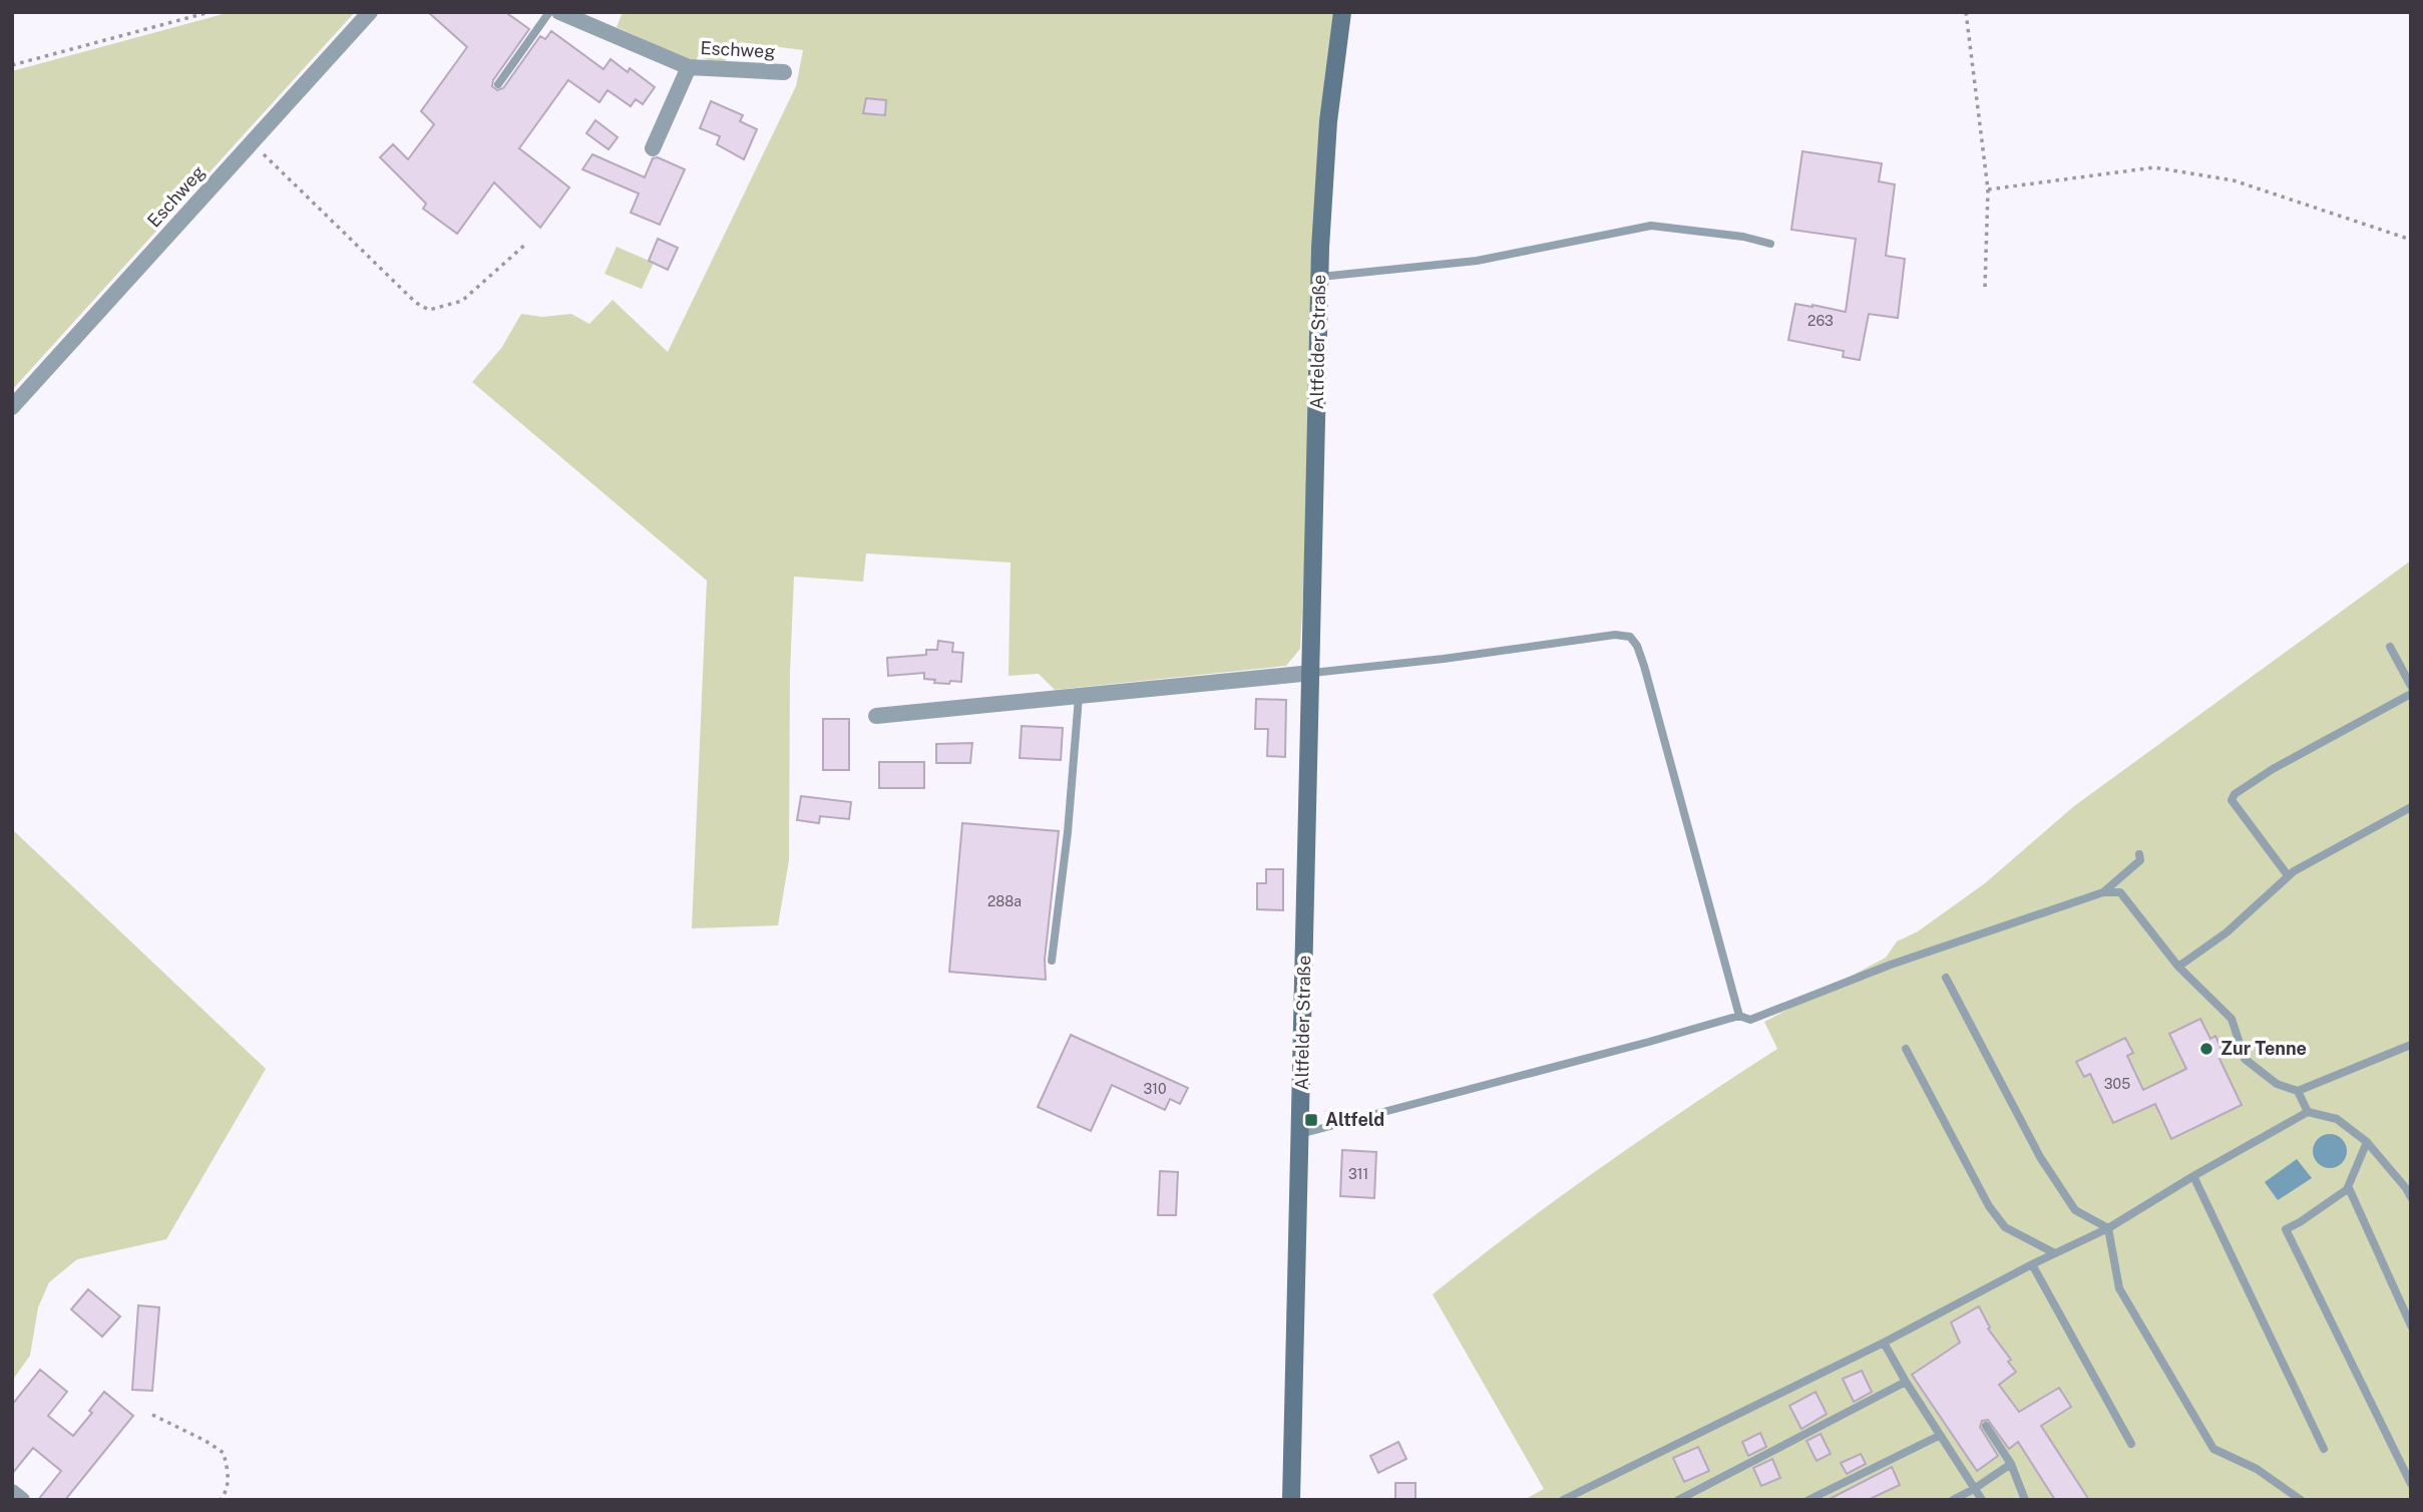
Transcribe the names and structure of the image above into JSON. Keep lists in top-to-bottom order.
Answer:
{
  "streets": {
    "street": ["Eschweg", "Altfelder Straße"]
  },
  "places": {
    "other": ["Zur Tenne"],
    "transit": ["Altfeld"]
  },
  "house_numbers": [
    "263",
    "288a",
    "305",
    "310",
    "311"
  ]
}
